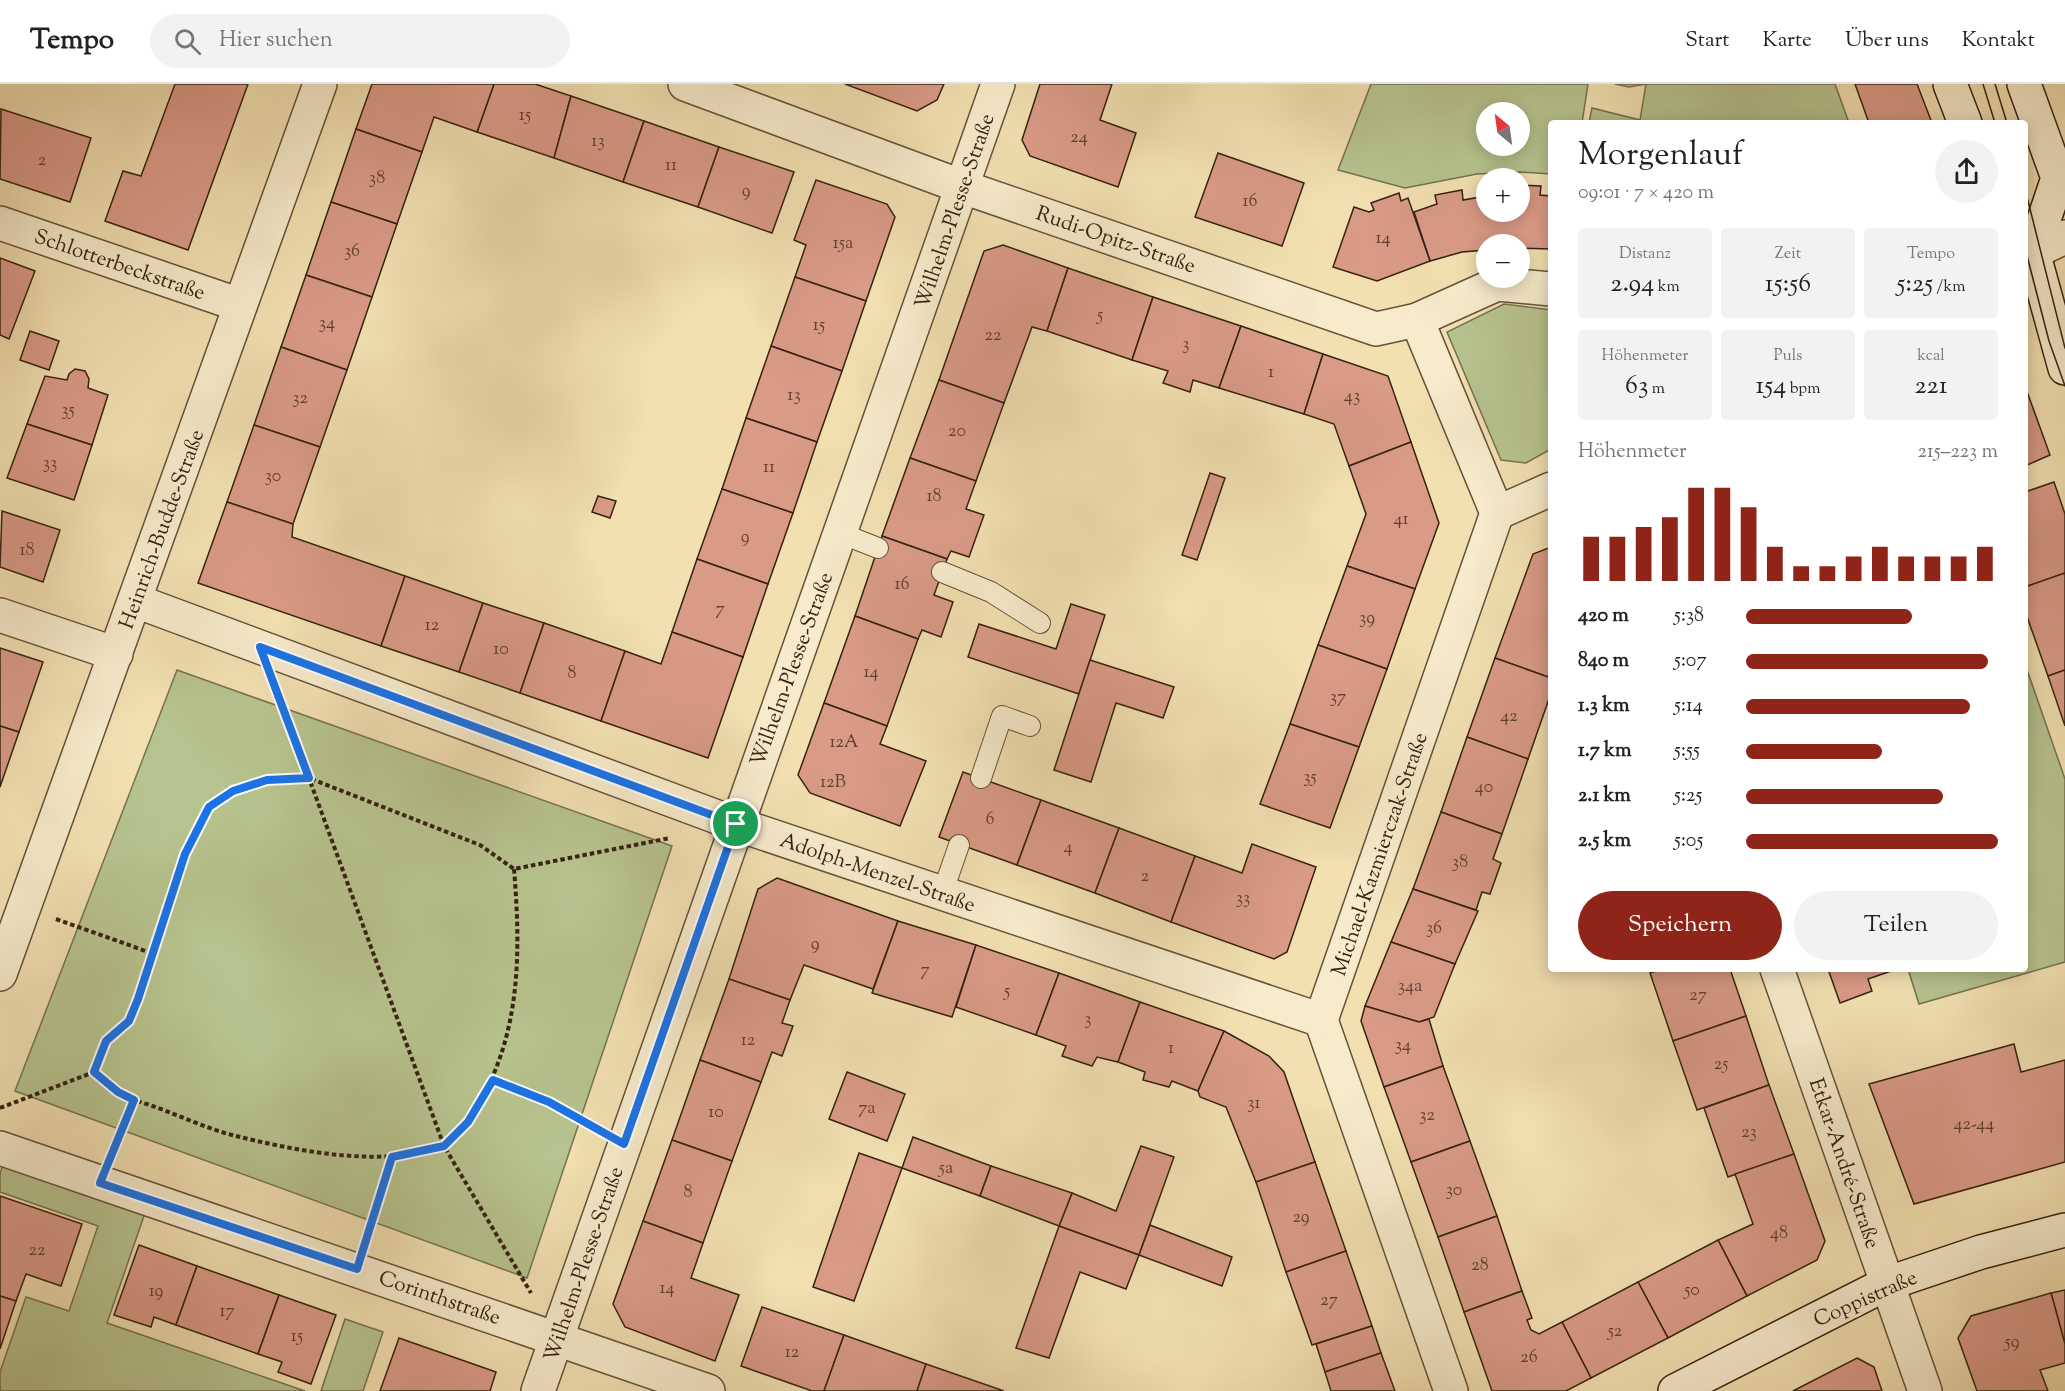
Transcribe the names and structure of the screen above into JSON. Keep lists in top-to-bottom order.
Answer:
{
  "streets": {
    "street": [
      "Wilhelm-Plesse-Straße",
      "Rudi-Opitz-Straße",
      "Schlotterbeckstraße",
      "Heinrich-Budde-Straße",
      "Michael-Kazmierczak-Straße",
      "Adolph-Menzel-Straße",
      "Etkar-André-Straße",
      "Corinthstraße",
      "Coppistraße"
    ]
  },
  "crossings": [
    ["Wilhelm-Plesse-Straße", "Rudi-Opitz-Straße"],
    ["Wilhelm-Plesse-Straße", "Adolph-Menzel-Straße"],
    ["Wilhelm-Plesse-Straße", "Corinthstraße"],
    ["Schlotterbeckstraße", "Heinrich-Budde-Straße"],
    ["Heinrich-Budde-Straße", "Adolph-Menzel-Straße"],
    ["Michael-Kazmierczak-Straße", "Adolph-Menzel-Straße"],
    ["Etkar-André-Straße", "Coppistraße"]
  ],
  "house_numbers": [
    "15",
    "24",
    "13",
    "2",
    "11",
    "38",
    "9",
    "16",
    "14",
    "15a",
    "36",
    "5",
    "34",
    "15",
    "22",
    "3",
    "1",
    "13",
    "43",
    "32",
    "35",
    "20",
    "33",
    "11",
    "30",
    "18",
    "41",
    "9",
    "18",
    "16",
    "7",
    "39",
    "12",
    "10",
    "14",
    "8",
    "37",
    "42",
    "12A",
    "35",
    "12B",
    "40",
    "6",
    "4",
    "38",
    "2",
    "33",
    "36",
    "9",
    "7",
    "34a",
    "5",
    "27",
    "3",
    "12",
    "34",
    "1",
    "25",
    "31",
    "7a",
    "10",
    "32",
    "42-44",
    "23",
    "5a",
    "30",
    "8",
    "29",
    "48",
    "22",
    "28",
    "14",
    "50",
    "19",
    "27",
    "17",
    "52",
    "15",
    "59",
    "12",
    "26"
  ],
  "north": "top left",
  "page": {
    "header": "Tempo",
    "search": "Hier suchen",
    "nav": [
      "Start",
      "Karte",
      "Über uns",
      "Kontakt"
    ],
    "map_buttons": ["+", "−"],
    "heading": ["Morgenlauf", "09:01 · 7 × 420 m"],
    "stats": [
      ["Distanz", "2.94 km"],
      ["Zeit", "15:56"],
      ["Tempo", "5:25 /km"],
      ["Höhenmeter", "63 m"],
      ["Puls", "154 bpm"],
      ["kcal", "221"]
    ],
    "chart": ["Höhenmeter", "215–223 m"],
    "list": [
      {
        "name": "420 m",
        "note": "5:38"
      },
      {
        "name": "840 m",
        "note": "5:07"
      },
      {
        "name": "1.3 km",
        "note": "5:14"
      },
      {
        "name": "1.7 km",
        "note": "5:55"
      },
      {
        "name": "2.1 km",
        "note": "5:25"
      },
      {
        "name": "2.5 km",
        "note": "5:05"
      }
    ],
    "buttons": ["Speichern", "Teilen"]
  }
}
